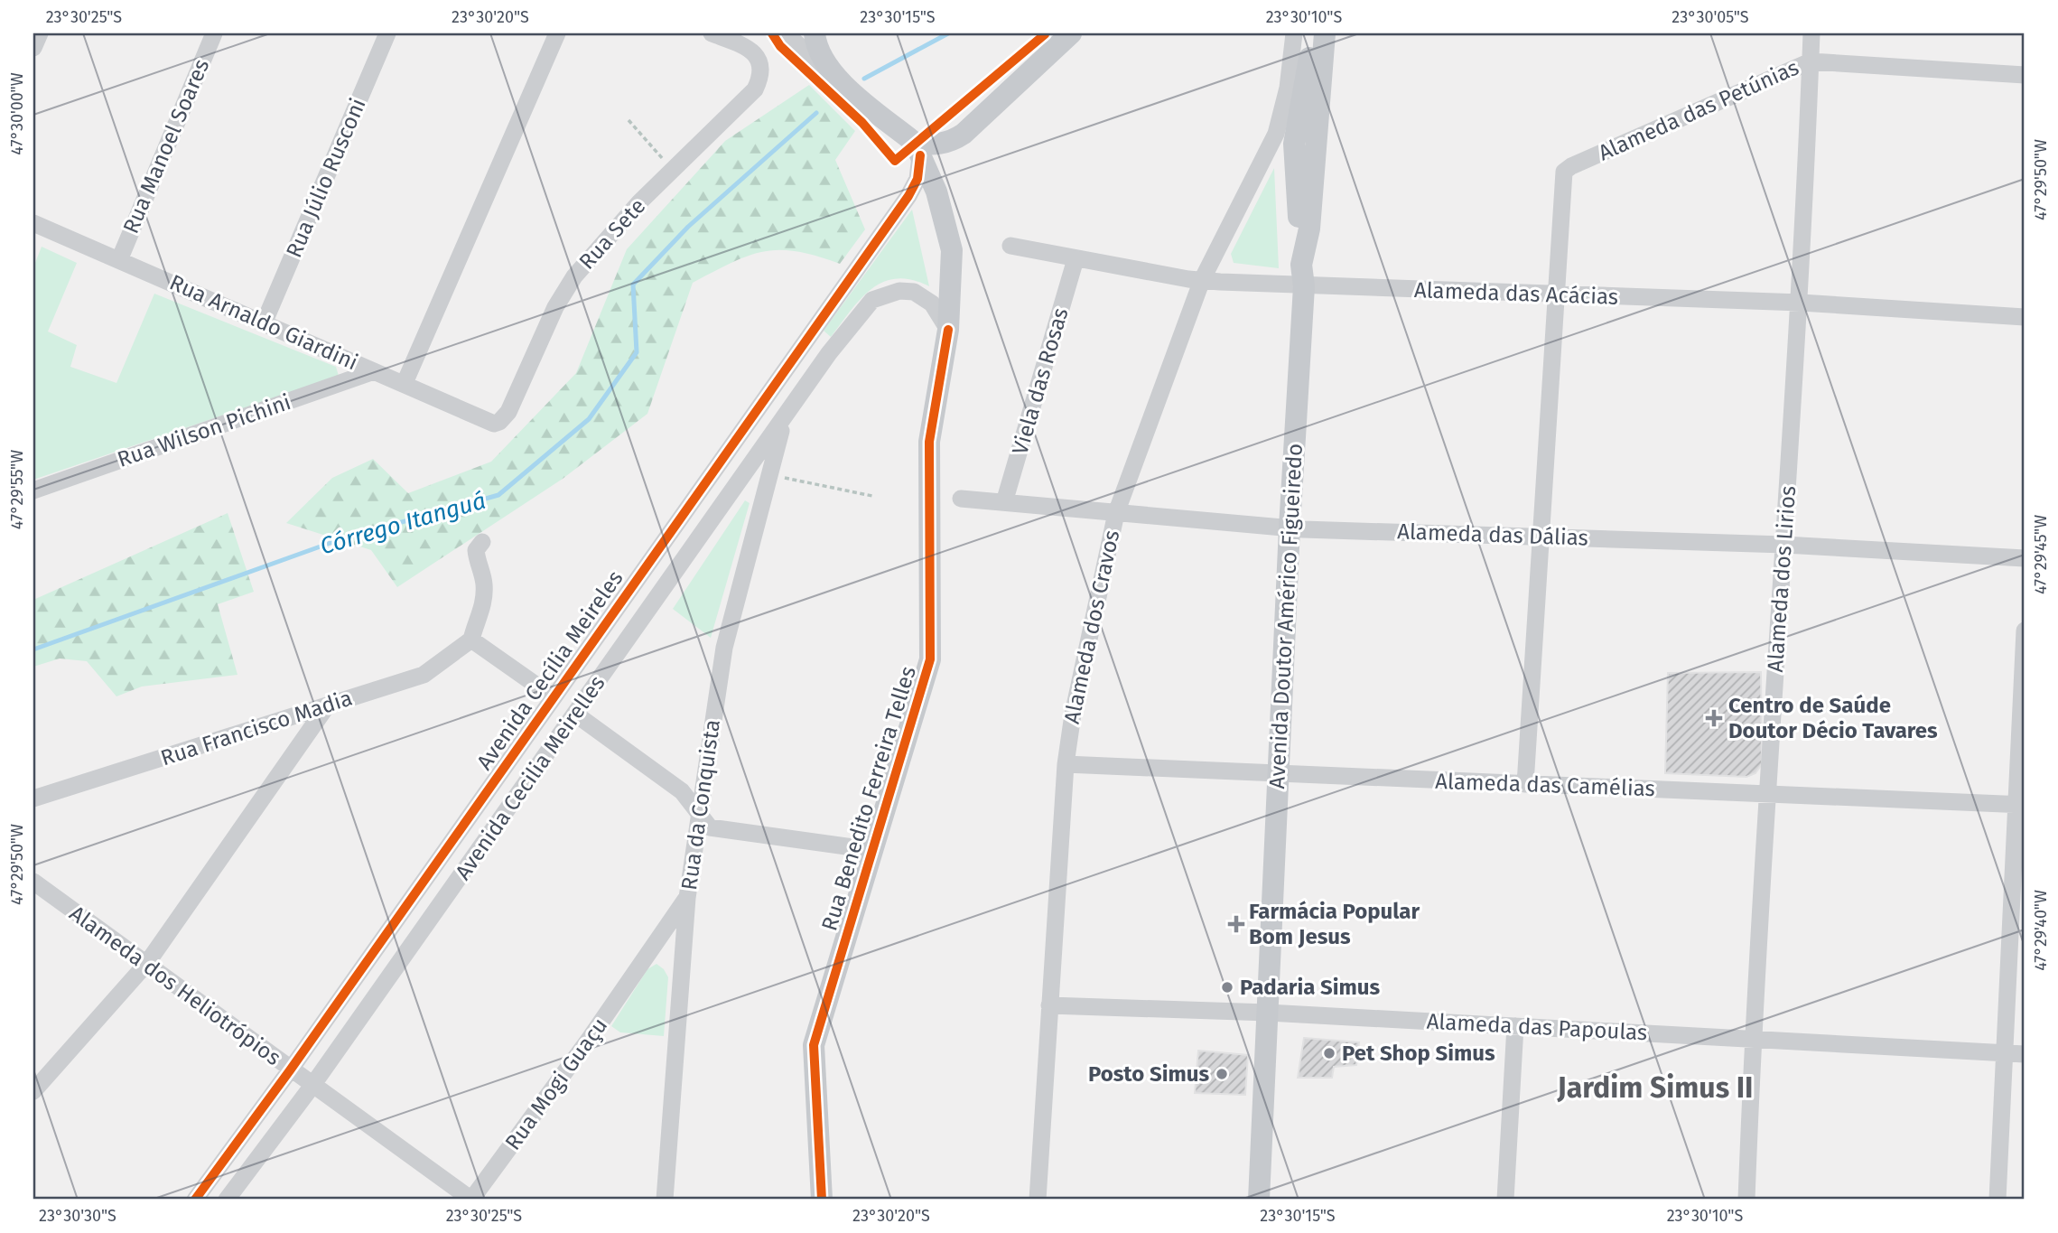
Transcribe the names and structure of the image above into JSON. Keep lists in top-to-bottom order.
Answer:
{
  "streets": {
    "main road": ["Avenida Doutor Américo Figueiredo", "Rua Benedito Ferreira Telles"],
    "street": [
      "Alameda das Petúnias",
      "Rua Manoel Soares",
      "Rua Júlio Rusconi",
      "Rua Sete",
      "Alameda das Acácias",
      "Rua Arnaldo Giardini",
      "Viela das Rosas",
      "Rua Wilson Pichini",
      "Alameda das Dálias",
      "Alameda dos Lirios",
      "Alameda dos Cravos",
      "Avenida Cecília Meireles",
      "Rua Francisco Madia",
      "Avenida Cecilia Meirelles",
      "Alameda das Camélias",
      "Rua da Conquista",
      "Alameda dos Heliotrópios",
      "Alameda das Papoulas",
      "Rua Mogi Guaçu"
    ]
  },
  "crossings": [
    ["Alameda das Petúnias", "Alameda das Acácias"],
    ["Alameda das Petúnias", "Alameda dos Lirios"],
    ["Rua Manoel Soares", "Rua Arnaldo Giardini"],
    ["Rua Júlio Rusconi", "Rua Arnaldo Giardini"],
    ["Rua Sete", "Rua Arnaldo Giardini"],
    ["Alameda das Acácias", "Viela das Rosas"],
    ["Alameda das Acácias", "Alameda dos Lirios"],
    ["Alameda das Acácias", "Avenida Doutor Américo Figueiredo"],
    ["Alameda das Acácias", "Alameda dos Cravos"],
    ["Rua Arnaldo Giardini", "Rua Wilson Pichini"],
    ["Viela das Rosas", "Alameda das Dálias"],
    ["Alameda das Dálias", "Alameda dos Lirios"],
    ["Alameda das Dálias", "Avenida Doutor Américo Figueiredo"],
    ["Alameda das Dálias", "Alameda dos Cravos"],
    ["Alameda dos Lirios", "Alameda das Camélias"],
    ["Alameda dos Lirios", "Alameda das Papoulas"],
    ["Avenida Doutor Américo Figueiredo", "Alameda das Camélias"],
    ["Avenida Doutor Américo Figueiredo", "Alameda das Papoulas"],
    ["Alameda dos Cravos", "Alameda das Camélias"],
    ["Alameda dos Cravos", "Alameda das Papoulas"],
    ["Avenida Cecília Meireles", "Rua Benedito Ferreira Telles"],
    ["Avenida Cecília Meireles", "Alameda dos Heliotrópios"],
    ["Avenida Cecilia Meirelles", "Rua Benedito Ferreira Telles"],
    ["Avenida Cecilia Meirelles", "Rua da Conquista"],
    ["Avenida Cecilia Meirelles", "Alameda dos Heliotrópios"],
    ["Rua da Conquista", "Rua Mogi Guaçu"],
    ["Alameda dos Heliotrópios", "Rua Mogi Guaçu"]
  ],
  "districts": ["Jardim Simus II"],
  "water": ["Córrego Itanguá"],
  "places": {
    "health": ["Centro de Saúde Doutor Décio Tavares", "Farmácia Popular Bom Jesus"],
    "other": ["Padaria Simus", "Pet Shop Simus", "Posto Simus"]
  },
  "coordinates": [
    "23°30'25\"S",
    "23°30'20\"S",
    "23°30'15\"S",
    "23°30'10\"S",
    "23°30'05\"S",
    "47°30'00\"W",
    "47°29'50\"W",
    "47°29'55\"W",
    "47°29'45\"W",
    "47°29'40\"W",
    "23°30'30\"S"
  ]
}
